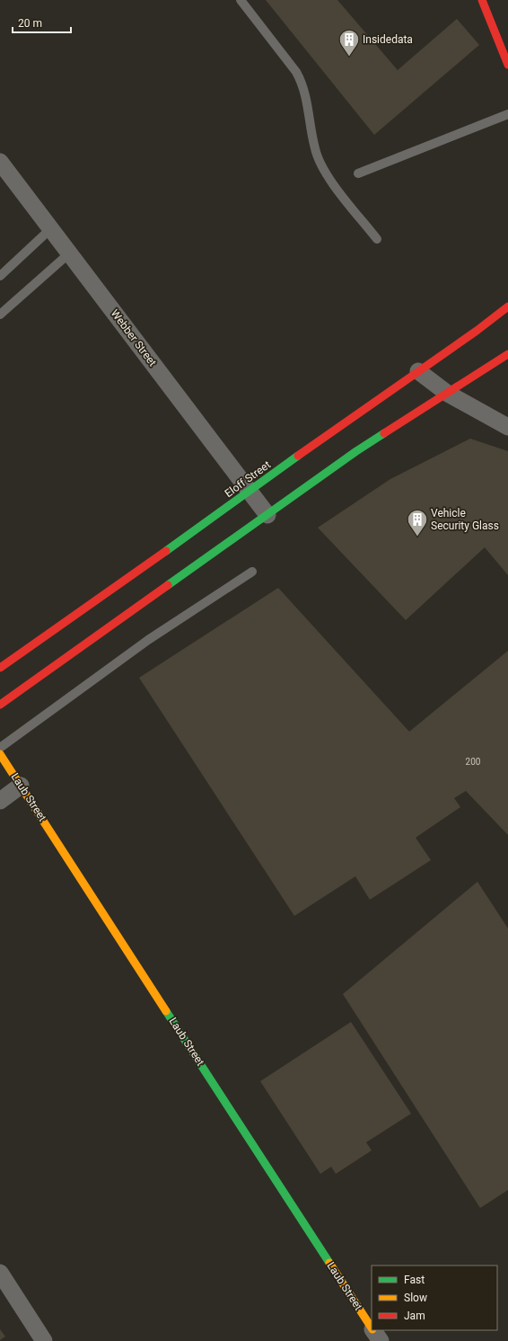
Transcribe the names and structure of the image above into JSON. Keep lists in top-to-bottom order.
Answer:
{
  "streets": {
    "street": ["Webber Street", "Eloff Street", "Laub Street"]
  },
  "crossings": [
    ["Webber Street", "Eloff Street"]
  ],
  "places": {
    "building": ["Insidedata", "Vehicle Security Glass"]
  },
  "house_numbers": ["200"],
  "legend": ["Fast", "Slow", "Jam"],
  "scale_bar": "20 m"
}
